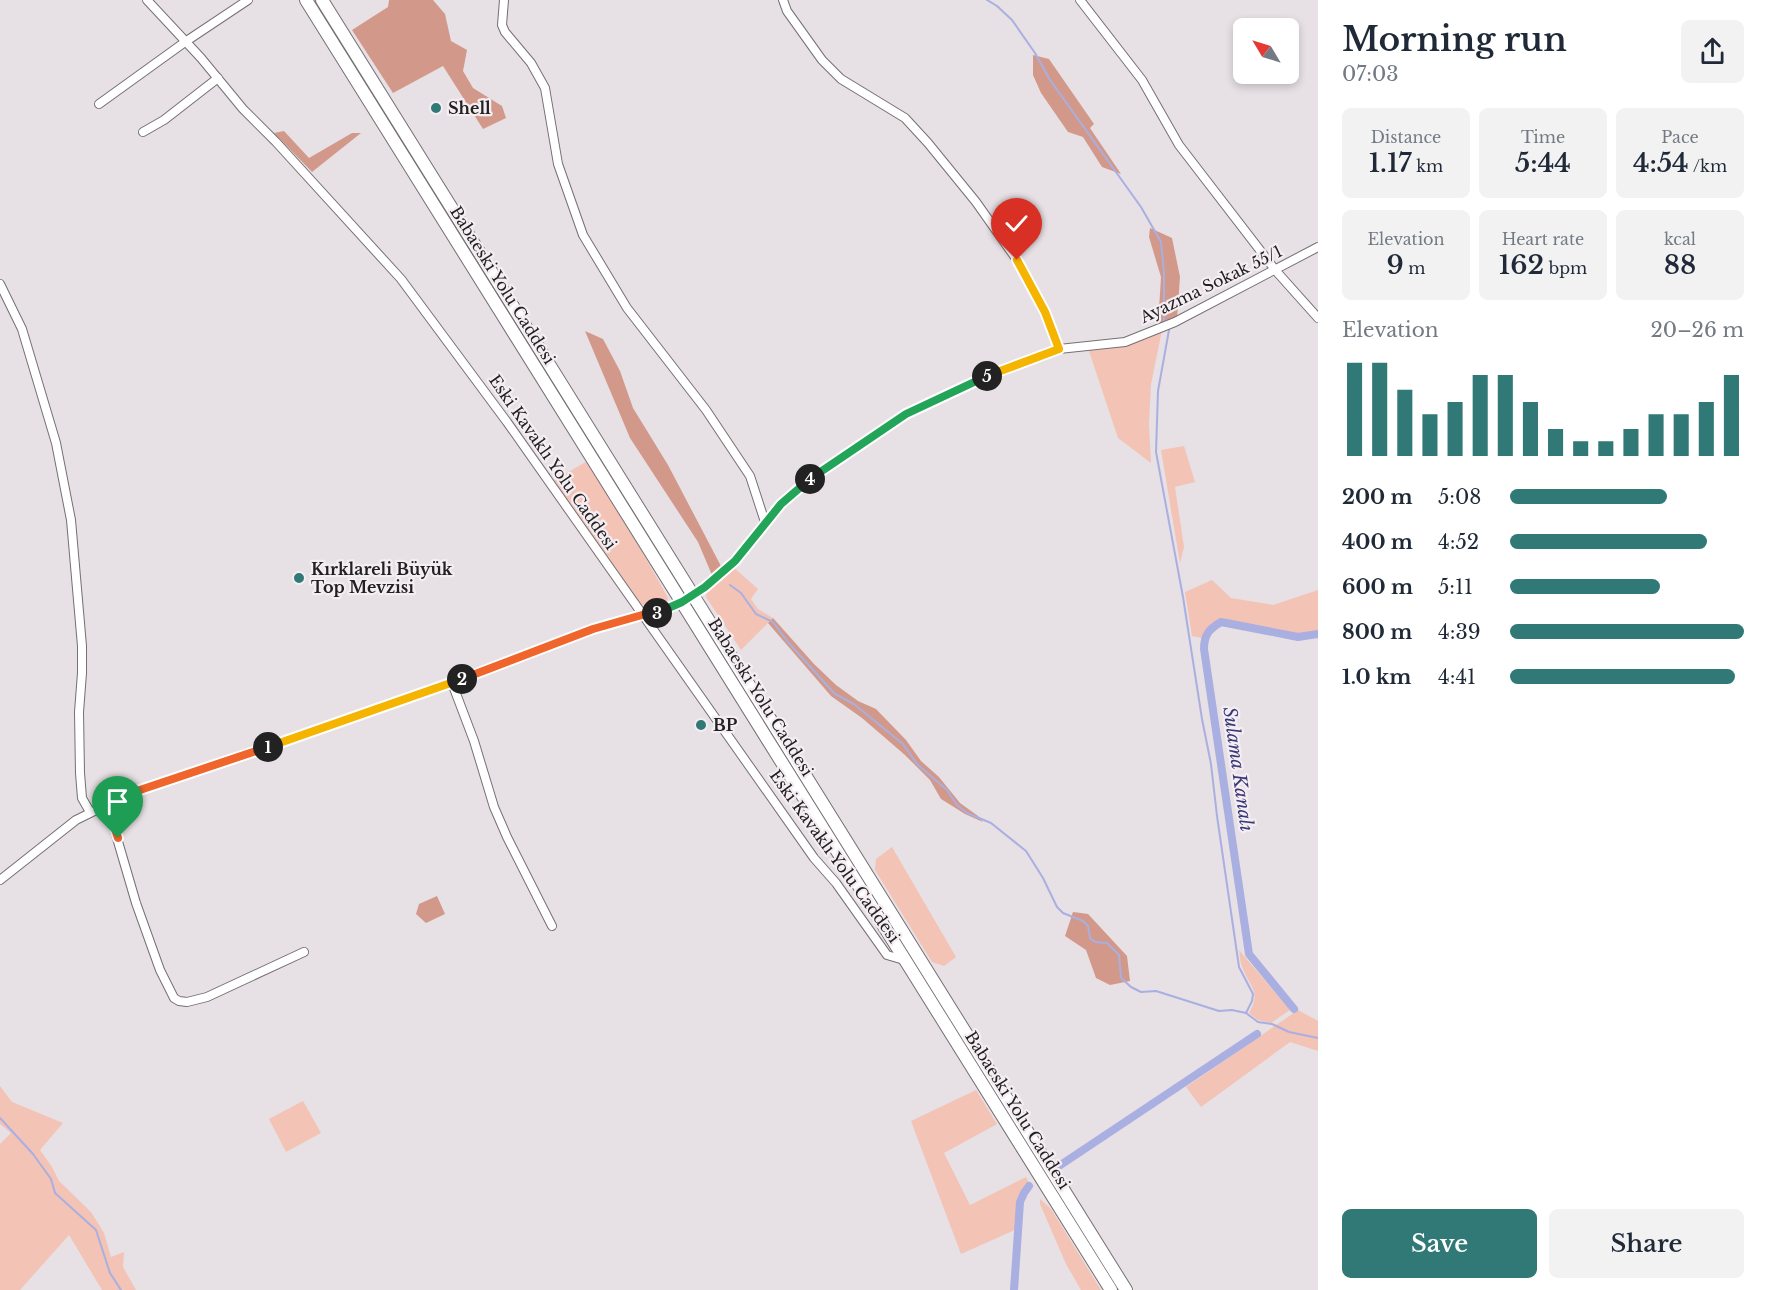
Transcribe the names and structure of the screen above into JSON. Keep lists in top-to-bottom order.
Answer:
{
  "streets": {
    "highway": ["Babaeski Yolu Caddesi"],
    "street": ["Ayazma Sokak 55/1", "Eski Kavaklı Yolu Caddesi"]
  },
  "crossings": [
    ["Ayazma Sokak 55/1", "Babaeski Yolu Caddesi"],
    ["Ayazma Sokak 55/1", "Eski Kavaklı Yolu Caddesi"],
    ["Babaeski Yolu Caddesi", "Eski Kavaklı Yolu Caddesi"]
  ],
  "water": ["Sulama Kanalı"],
  "places": ["Shell", "Kırklareli Büyük Top Mevzisi", "BP"],
  "north": "top left",
  "page": {
    "heading": ["Morning run", "07:03"],
    "stats": [
      ["Distance", "1.17 km"],
      ["Time", "5:44"],
      ["Pace", "4:54 /km"],
      ["Elevation", "9 m"],
      ["Heart rate", "162 bpm"],
      ["kcal", "88"]
    ],
    "chart": ["Elevation", "20–26 m"],
    "pins": [
      "5",
      "4",
      "3",
      "2",
      "1"
    ],
    "list": [
      {
        "name": "200 m",
        "note": "5:08"
      },
      {
        "name": "400 m",
        "note": "4:52"
      },
      {
        "name": "600 m",
        "note": "5:11"
      },
      {
        "name": "800 m",
        "note": "4:39"
      },
      {
        "name": "1.0 km",
        "note": "4:41"
      }
    ],
    "buttons": ["Save", "Share"]
  }
}
